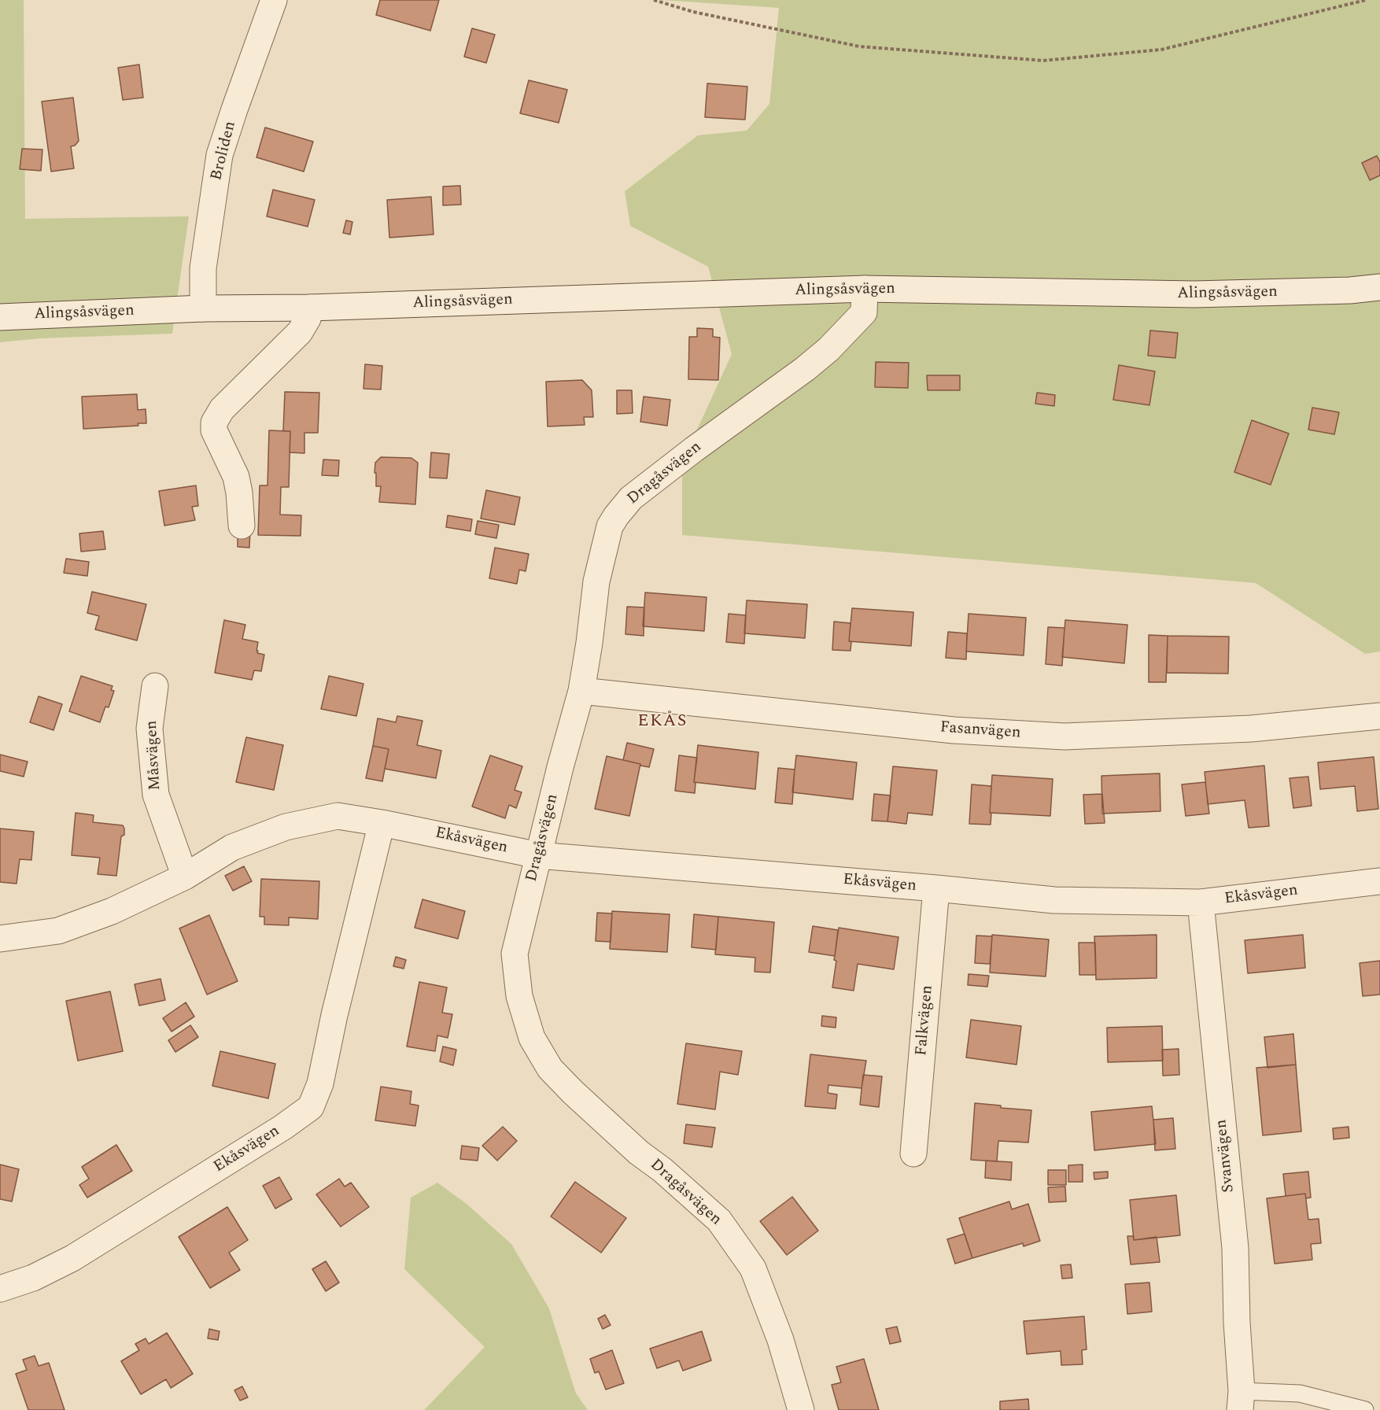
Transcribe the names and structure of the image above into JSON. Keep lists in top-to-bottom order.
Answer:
{
  "streets": {
    "street": [
      "Broliden",
      "Alingsåsvägen",
      "Dragåsvägen",
      "Fasanvägen",
      "Måsvägen",
      "Ekåsvägen",
      "Falkvägen",
      "Svanvägen"
    ]
  },
  "crossings": [
    ["Broliden", "Alingsåsvägen"],
    ["Alingsåsvägen", "Dragåsvägen"],
    ["Dragåsvägen", "Fasanvägen"],
    ["Dragåsvägen", "Ekåsvägen"],
    ["Måsvägen", "Ekåsvägen"],
    ["Ekåsvägen", "Falkvägen"],
    ["Ekåsvägen", "Svanvägen"]
  ],
  "districts": ["EKÅS"]
}
